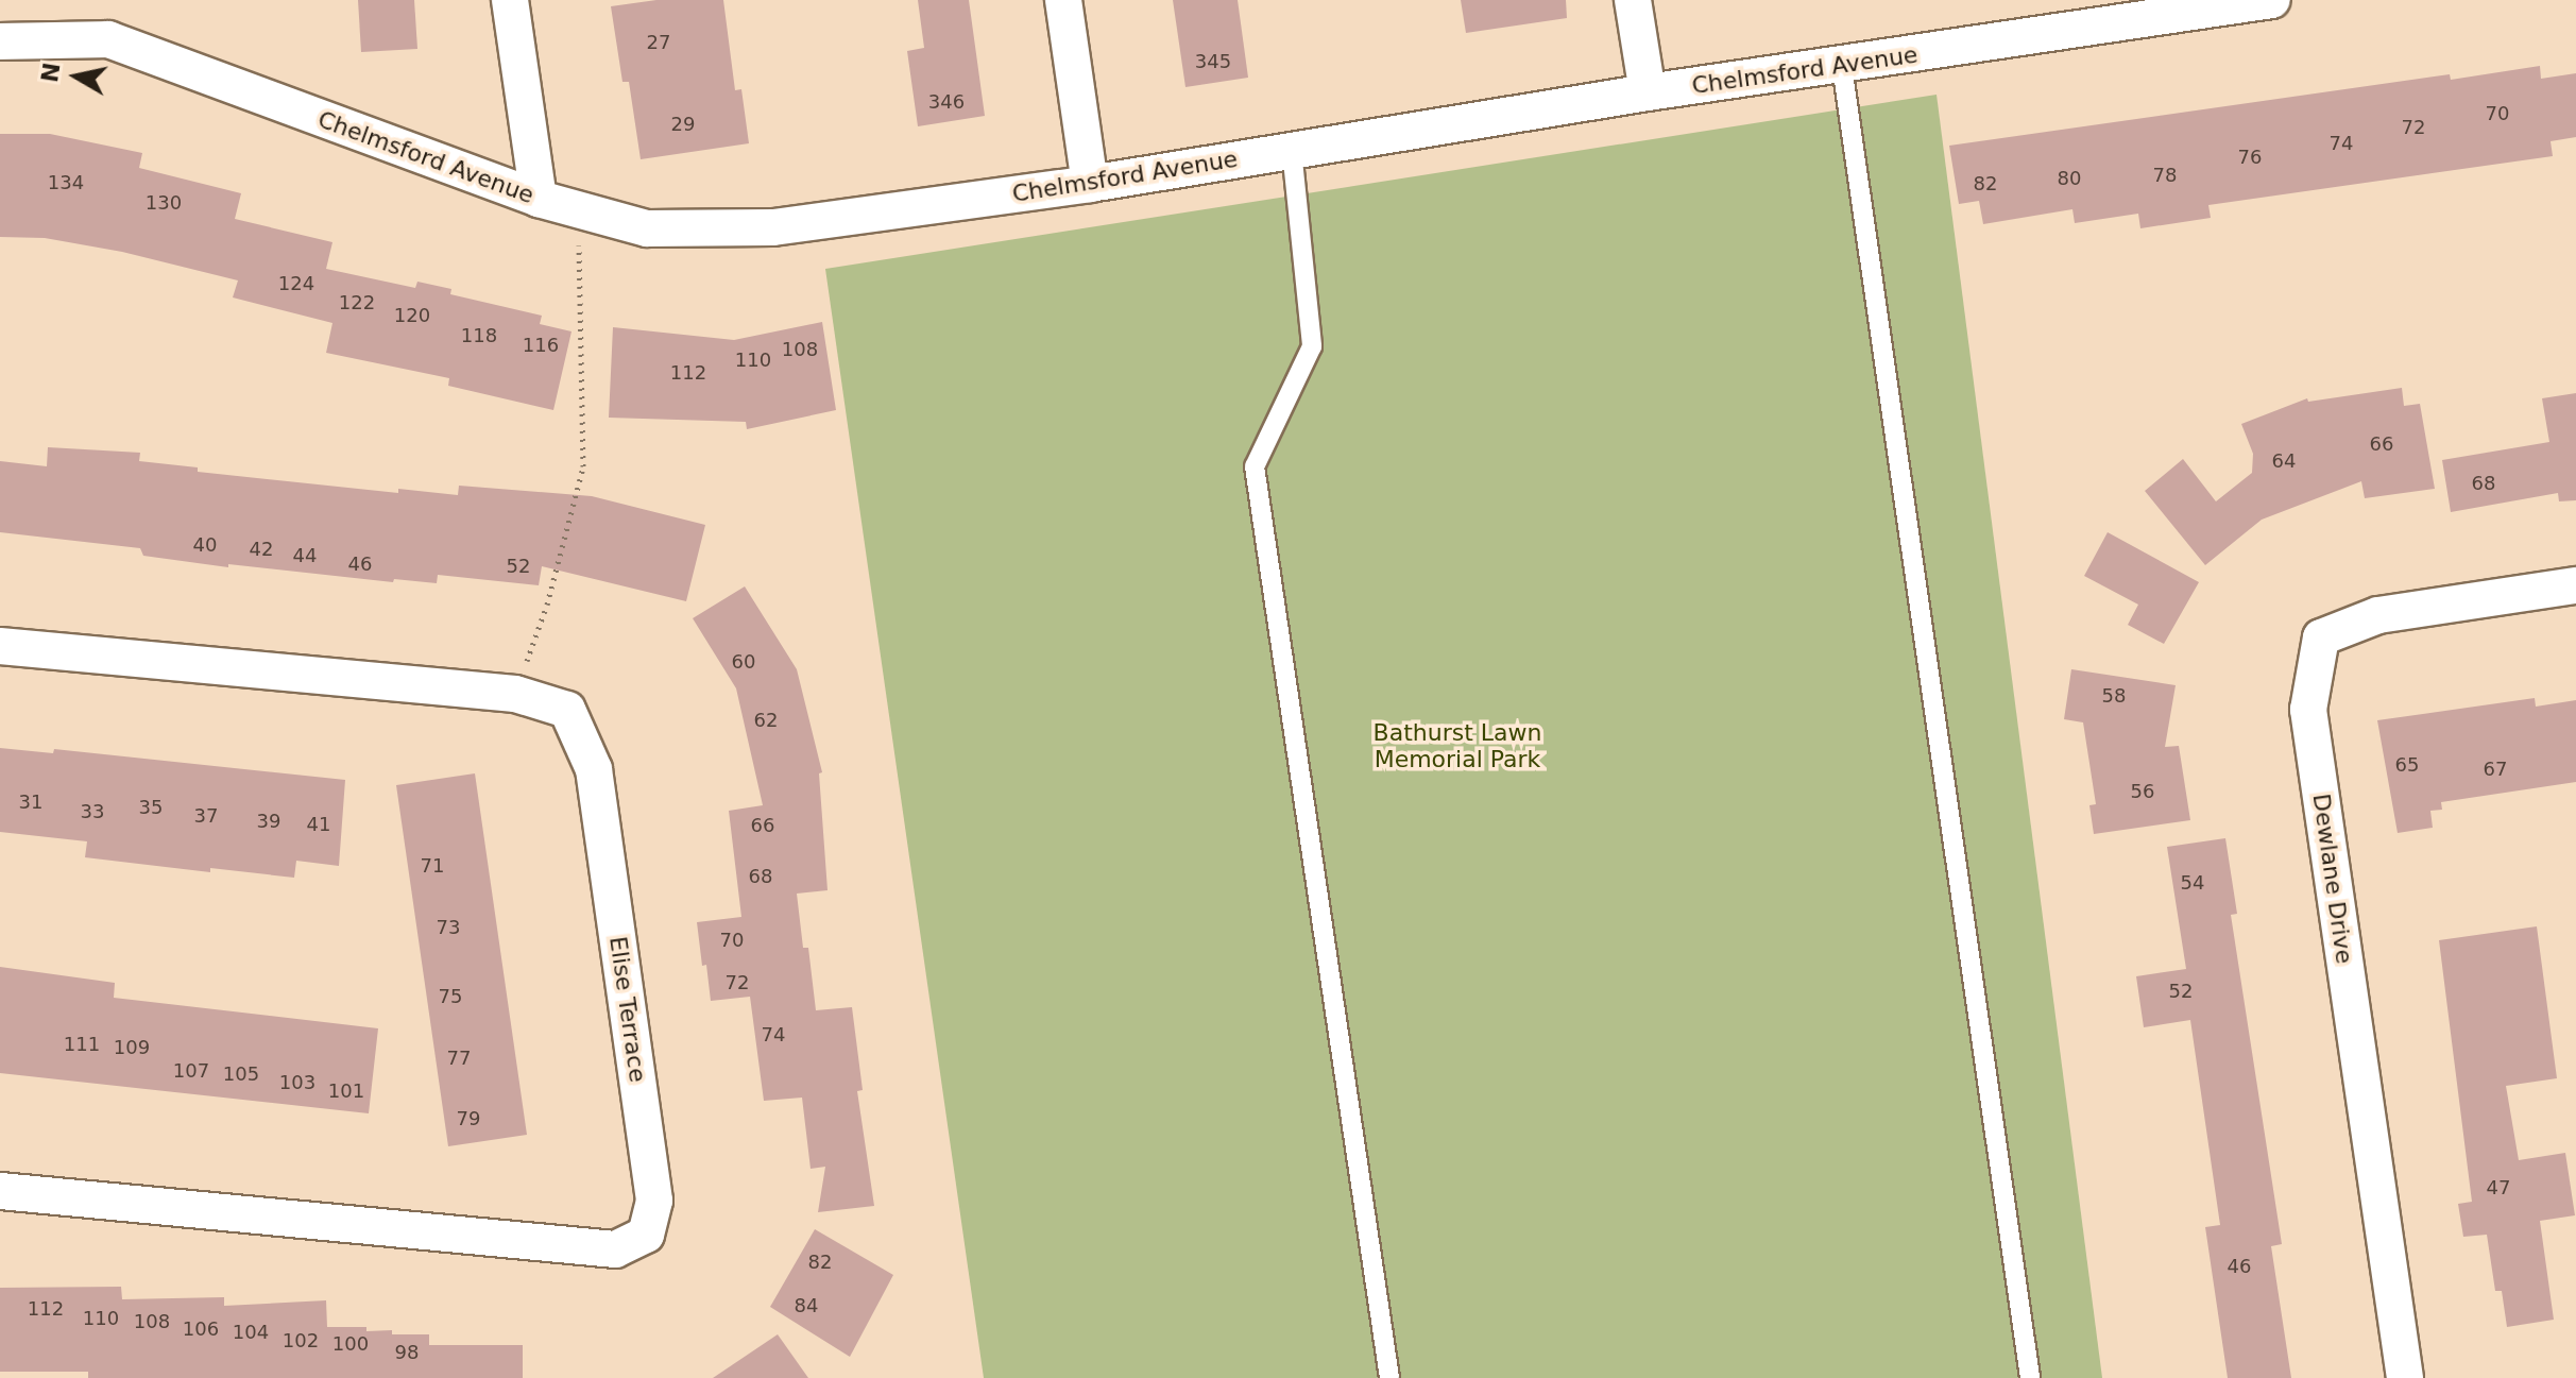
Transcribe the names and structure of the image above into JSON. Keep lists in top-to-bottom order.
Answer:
{
  "streets": {
    "street": ["Chelmsford Avenue", "Dewlane Drive", "Elise Terrace"]
  },
  "parks": ["Bathurst Lawn Memorial Park"],
  "house_numbers": [
    "27",
    "345",
    "346",
    "70",
    "29",
    "72",
    "74",
    "76",
    "78",
    "80",
    "134",
    "82",
    "130",
    "124",
    "122",
    "120",
    "118",
    "116",
    "108",
    "110",
    "112",
    "66",
    "64",
    "68",
    "40",
    "42",
    "44",
    "46",
    "52",
    "60",
    "58",
    "62",
    "65",
    "67",
    "56",
    "31",
    "35",
    "33",
    "37",
    "39",
    "41",
    "66",
    "71",
    "68",
    "54",
    "73",
    "70",
    "72",
    "52",
    "75",
    "74",
    "111",
    "109",
    "77",
    "107",
    "105",
    "103",
    "101",
    "79",
    "47",
    "82",
    "46",
    "84",
    "112",
    "110",
    "108",
    "106",
    "104",
    "102",
    "100",
    "98"
  ],
  "north": "left"
}
